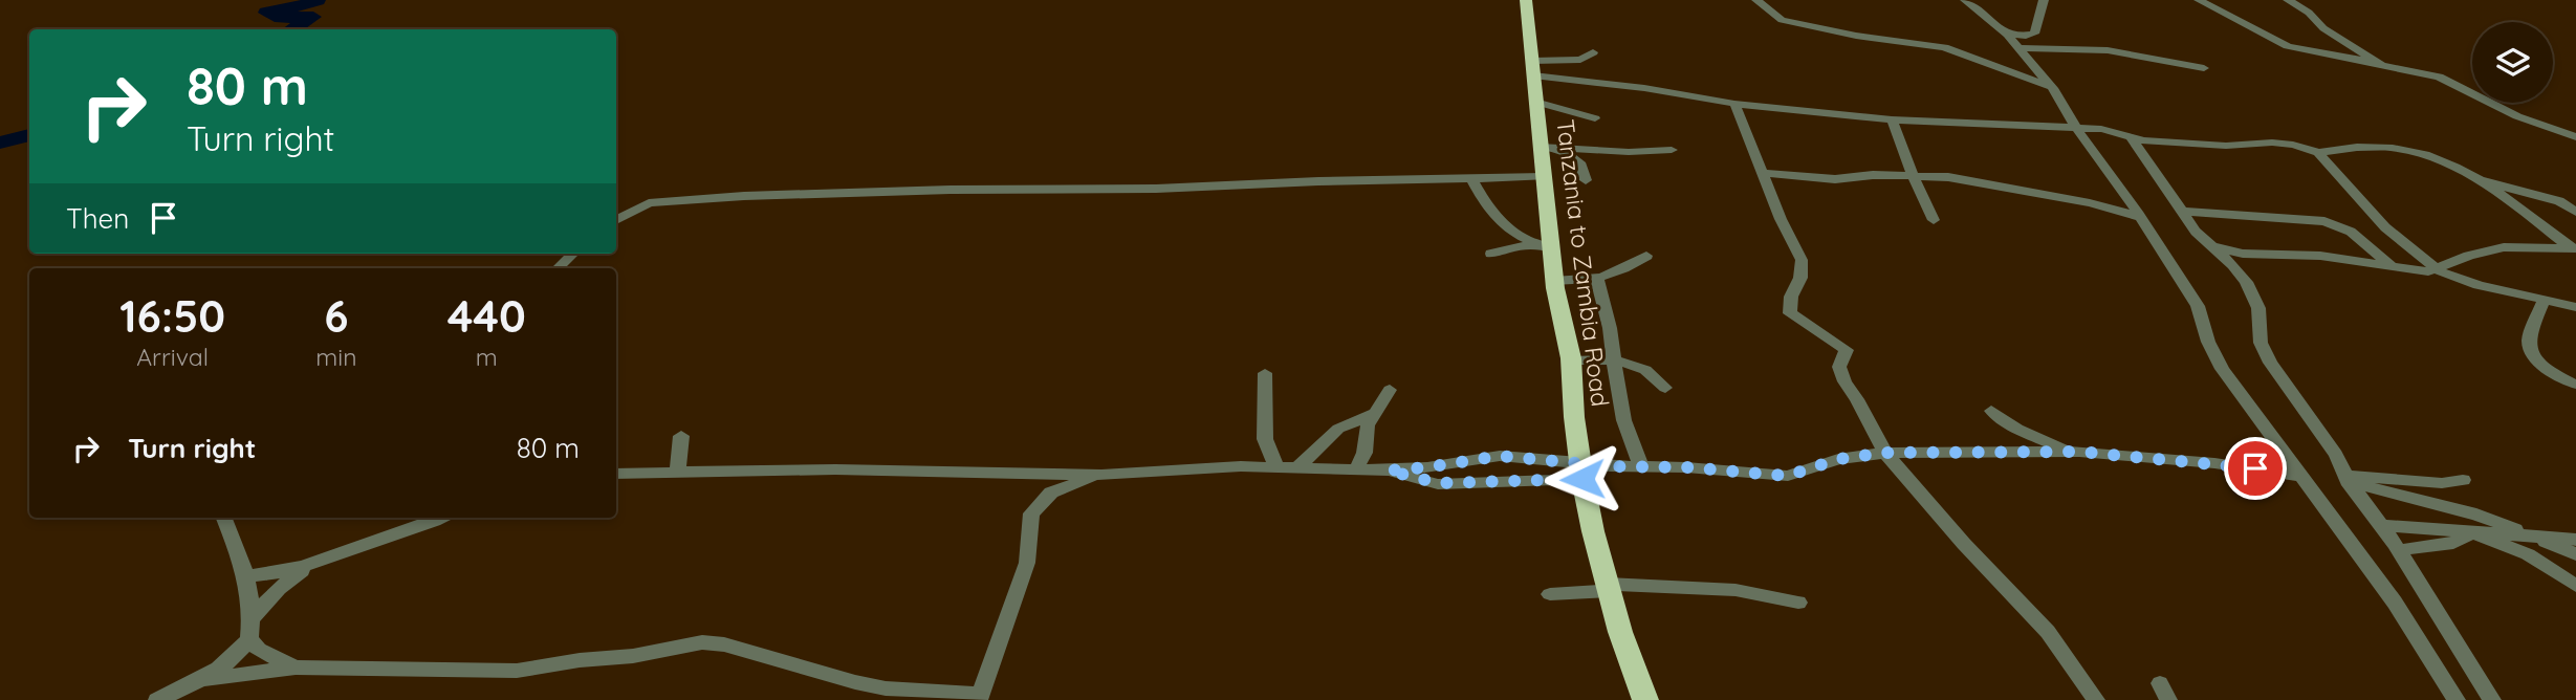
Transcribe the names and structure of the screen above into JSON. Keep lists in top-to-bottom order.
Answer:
{
  "streets": {
    "highway": ["Tanzania to Zambia Road"]
  },
  "page": {
    "turn": ["80 m", "Turn right"],
    "then": "Then",
    "eta": [
      "16:50",
      "Arrival",
      "6",
      "min",
      "440",
      "m"
    ],
    "list": [
      {
        "name": "Turn right",
        "value": "80 m"
      }
    ]
  }
}
